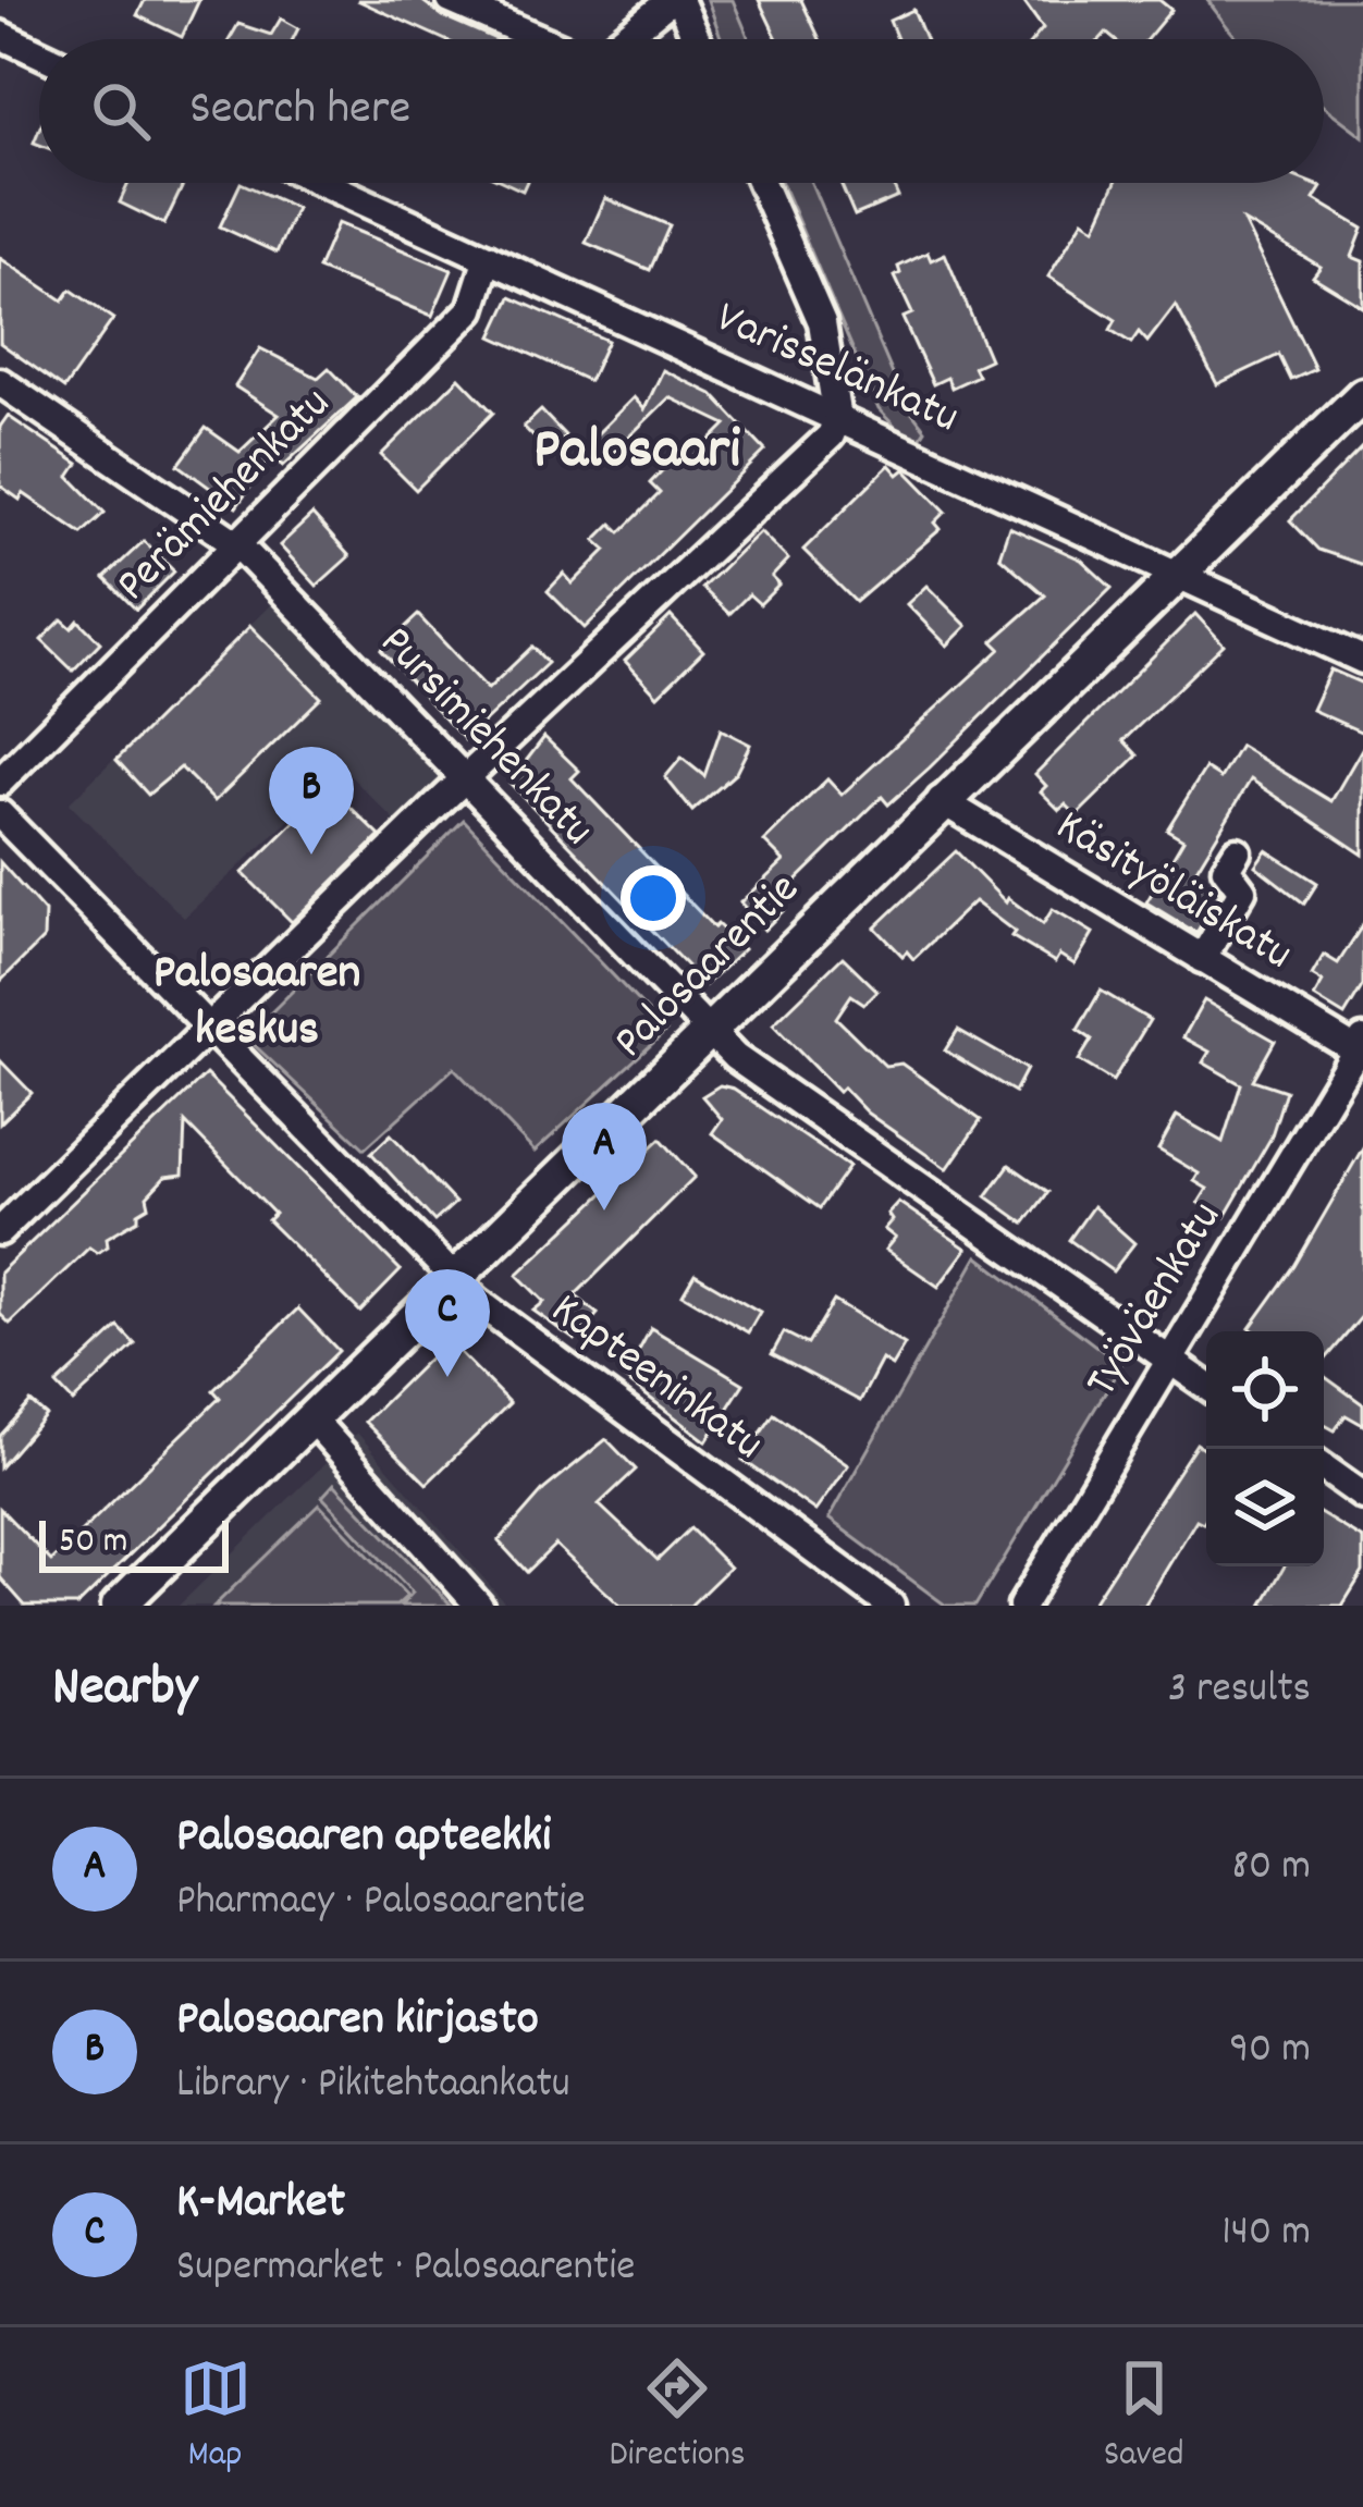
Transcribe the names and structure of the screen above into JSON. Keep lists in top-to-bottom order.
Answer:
{
  "streets": {
    "main road": ["Palosaarentie"],
    "street": [
      "Varisselänkatu",
      "Perämiehenkatu",
      "Pursimiehenkatu",
      "Käsityöläiskatu",
      "Työväenkatu",
      "Kapteeninkatu"
    ]
  },
  "crossings": [
    ["Varisselänkatu", "Perämiehenkatu"],
    ["Varisselänkatu", "Palosaarentie"],
    ["Perämiehenkatu", "Pursimiehenkatu"],
    ["Pursimiehenkatu", "Palosaarentie"],
    ["Pursimiehenkatu", "Työväenkatu"],
    ["Käsityöläiskatu", "Palosaarentie"],
    ["Käsityöläiskatu", "Työväenkatu"],
    ["Palosaarentie", "Kapteeninkatu"]
  ],
  "districts": ["Palosaari", "Palosaaren keskus"],
  "scale_bar": "50 m",
  "page": {
    "search": "Search here",
    "pins": ["B", "A", "C"],
    "scale": "50 m",
    "heading": ["Nearby", "3 results"],
    "list": [
      {
        "mark": "A",
        "name": "Palosaaren apteekki",
        "note": "Pharmacy · Palosaarentie",
        "value": "80 m"
      },
      {
        "mark": "B",
        "name": "Palosaaren kirjasto",
        "note": "Library · Pikitehtaankatu",
        "value": "90 m"
      },
      {
        "mark": "C",
        "name": "K-Market",
        "note": "Supermarket · Palosaarentie",
        "value": "140 m"
      }
    ],
    "nav": ["Map", "Directions", "Saved"]
  }
}
